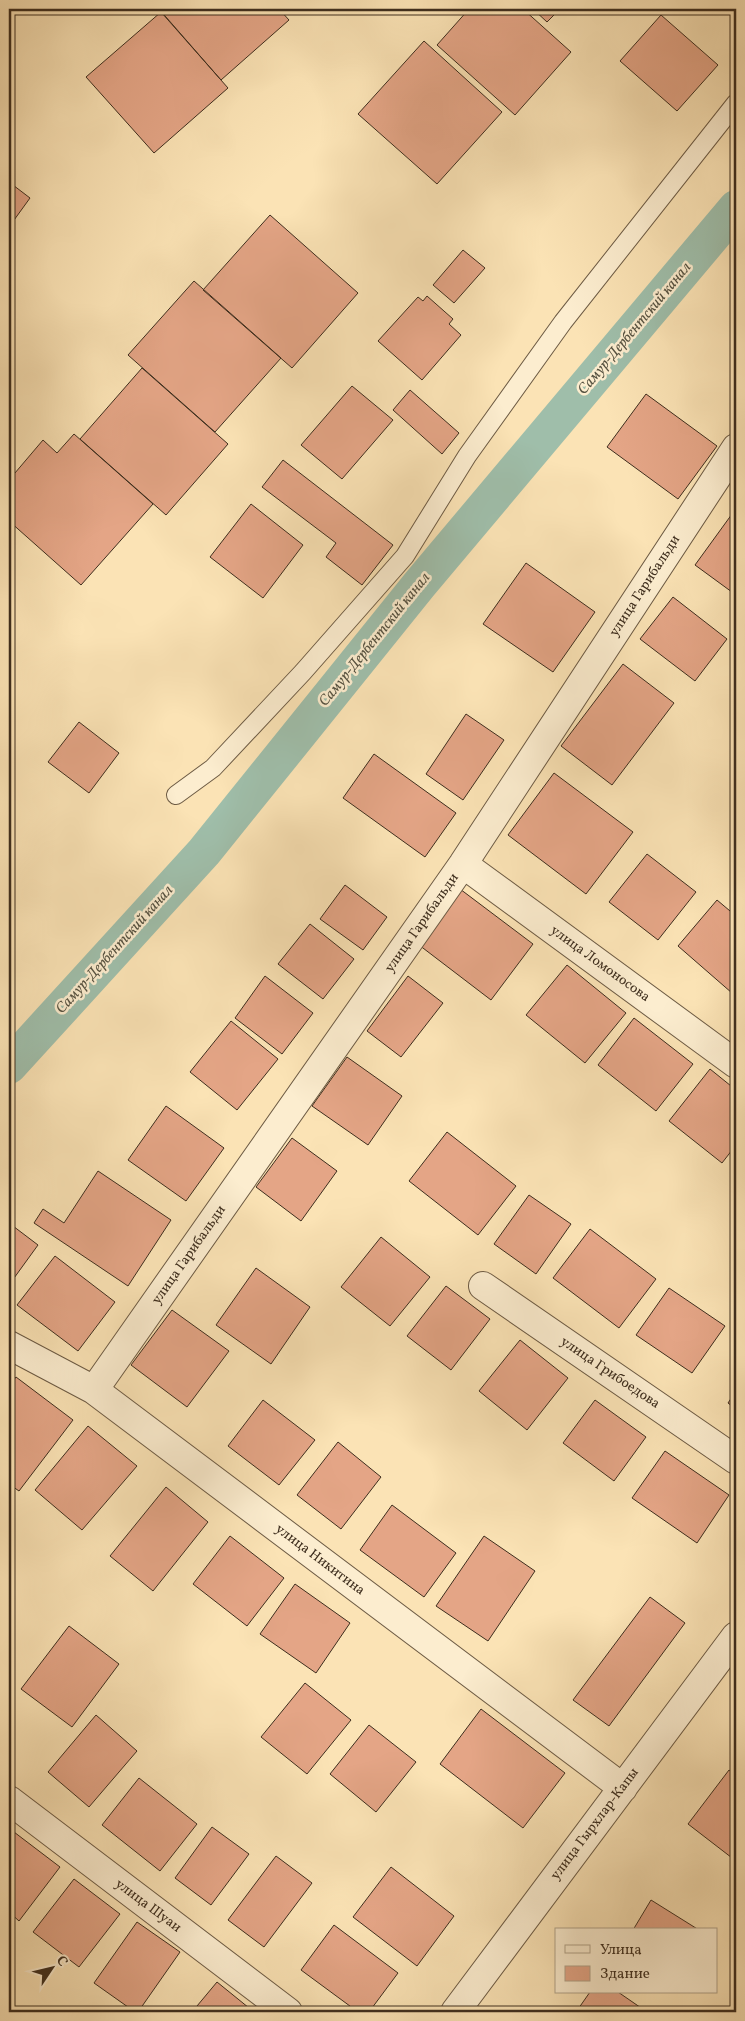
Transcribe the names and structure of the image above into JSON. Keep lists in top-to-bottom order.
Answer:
{
  "streets": {
    "street": [
      "улица Гарибальди",
      "улица Ломоносова",
      "улица Грибоедова",
      "улица Никитина",
      "улица Гырхлар-Капы",
      "улица Шуаи"
    ]
  },
  "crossings": [
    ["улица Гарибальди", "улица Ломоносова"],
    ["улица Гарибальди", "улица Никитина"],
    ["улица Никитина", "улица Гырхлар-Капы"]
  ],
  "water": ["Самур-Дербентский канал"],
  "legend": ["Улица", "Здание"],
  "north": "top right"
}
